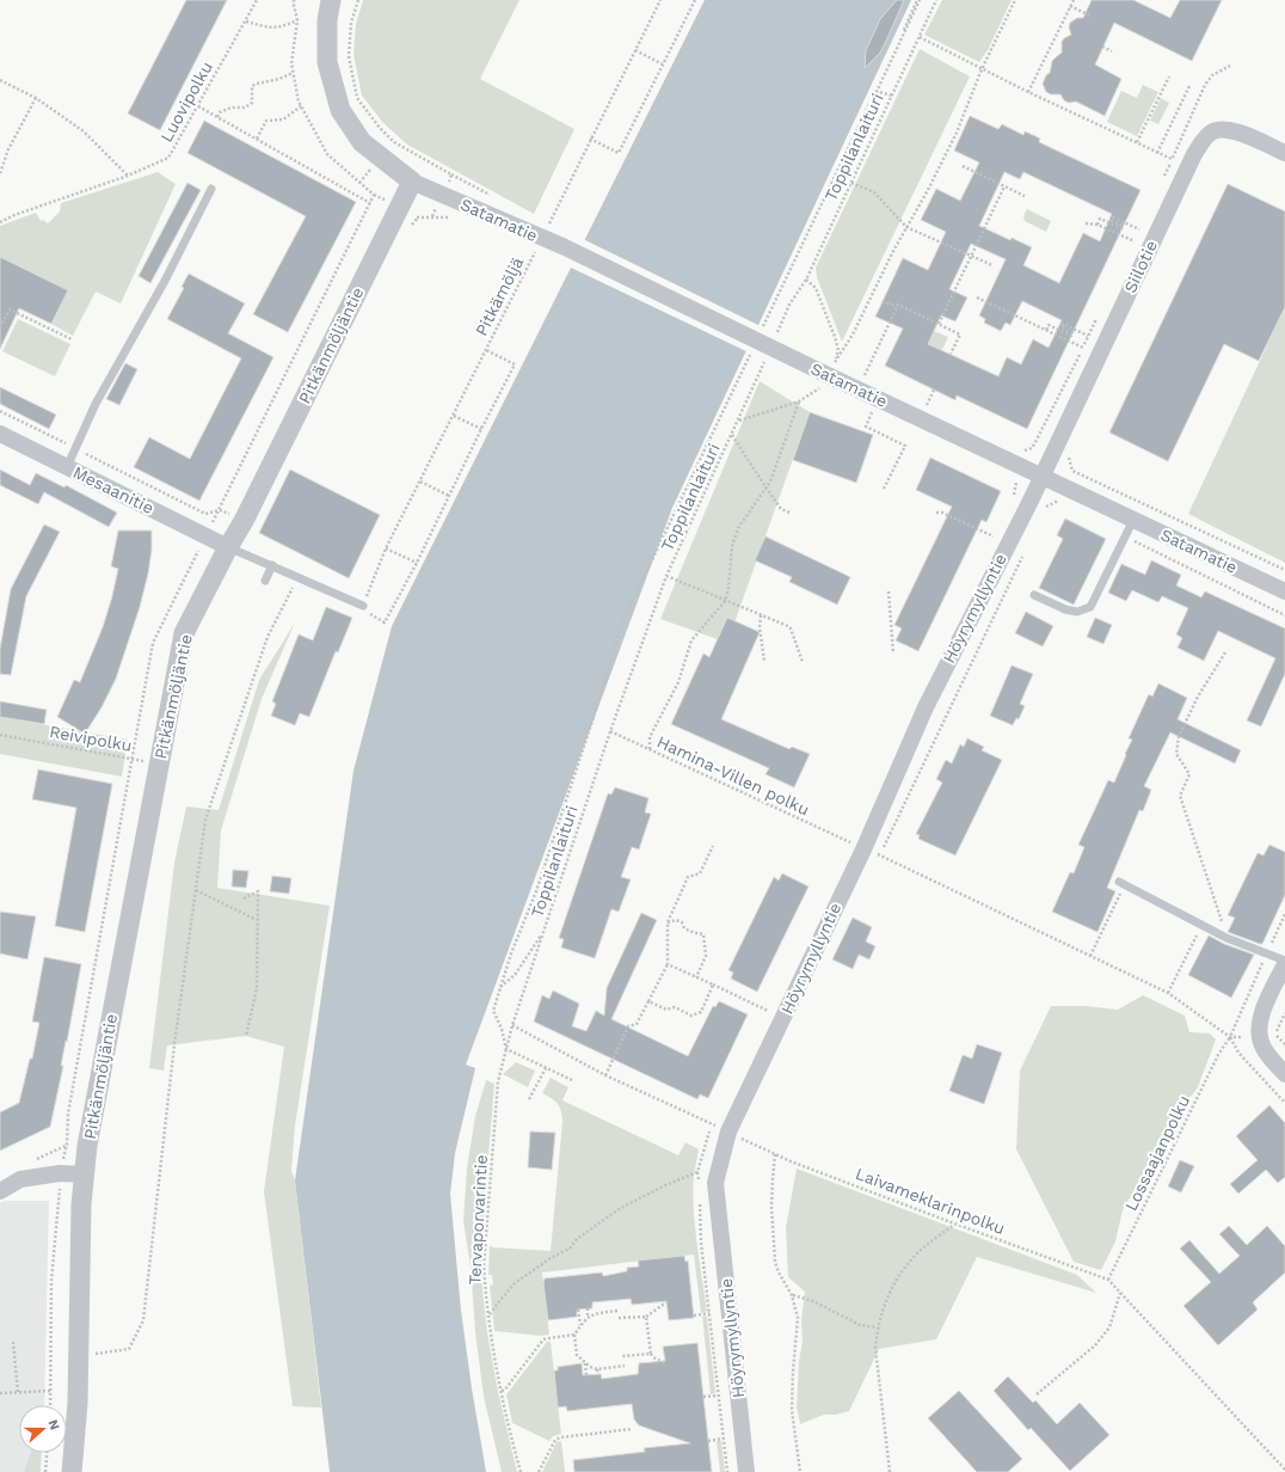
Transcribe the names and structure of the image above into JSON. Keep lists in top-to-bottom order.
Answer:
{
  "streets": {
    "street": [
      "Satamatie",
      "Siilotie",
      "Pitkänmöljäntie",
      "Mesaanitie",
      "Höyrymyllyntie"
    ],
    "path": [
      "Luovipolku",
      "Toppilanlaituri",
      "Pitkämöljä",
      "Reivipolku",
      "Hamina-Villen polku",
      "Lossaajanpolku",
      "Laivameklarinpolku",
      "Tervaporvarintie"
    ]
  },
  "crossings": [
    ["Toppilanlaituri", "Hamina-Villen polku"],
    ["Toppilanlaituri", "Laivameklarinpolku"],
    ["Toppilanlaituri", "Tervaporvarintie"],
    ["Satamatie", "Siilotie"],
    ["Satamatie", "Pitkämöljä"],
    ["Satamatie", "Pitkänmöljäntie"],
    ["Satamatie", "Höyrymyllyntie"],
    ["Siilotie", "Höyrymyllyntie"],
    ["Pitkänmöljäntie", "Mesaanitie"],
    ["Pitkänmöljäntie", "Reivipolku"],
    ["Höyrymyllyntie", "Hamina-Villen polku"],
    ["Höyrymyllyntie", "Laivameklarinpolku"],
    ["Hamina-Villen polku", "Lossaajanpolku"],
    ["Lossaajanpolku", "Laivameklarinpolku"],
    ["Laivameklarinpolku", "Tervaporvarintie"]
  ],
  "north": "right"
}
